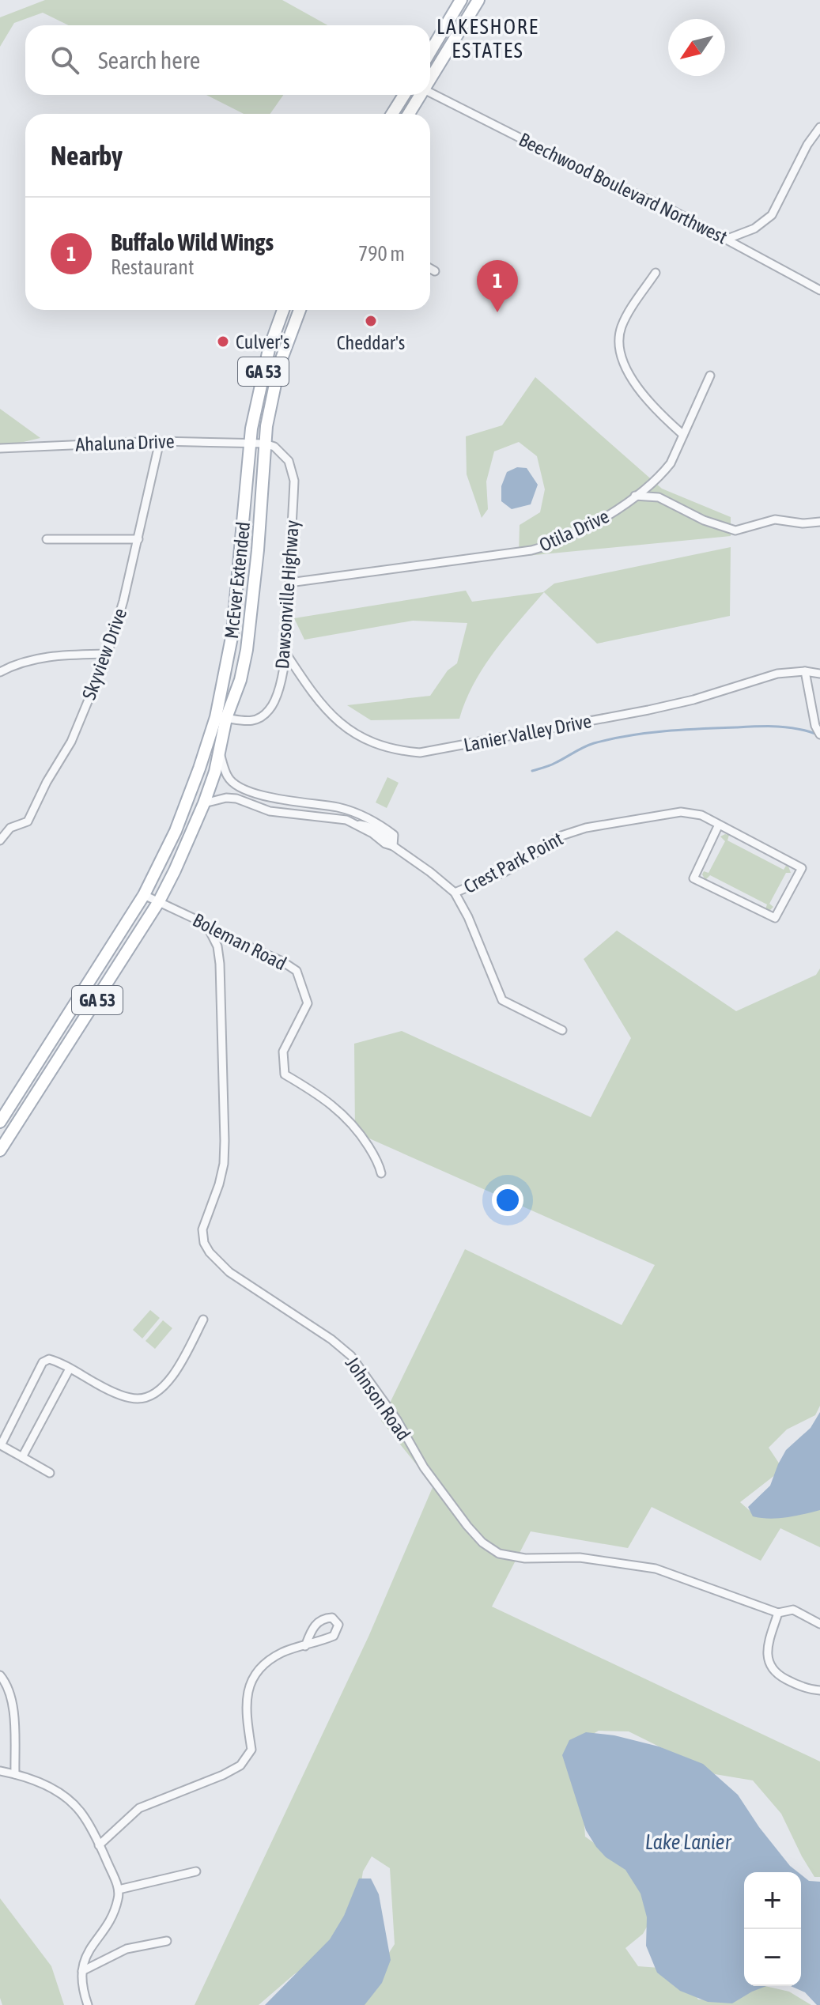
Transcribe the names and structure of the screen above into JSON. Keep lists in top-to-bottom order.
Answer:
{
  "streets": {
    "main road": ["GA 53", "McEver Extended", "Dawsonville Highway"],
    "street": [
      "Beechwood Boulevard Northwest",
      "Ahaluna Drive",
      "Otila Drive",
      "Skyview Drive",
      "Lanier Valley Drive",
      "Crest Park Point",
      "Boleman Road",
      "Johnson Road"
    ]
  },
  "crossings": [
    ["GA 53", "Ahaluna Drive"],
    ["GA 53", "McEver Extended"],
    ["Ahaluna Drive", "McEver Extended"],
    ["Ahaluna Drive", "Dawsonville Highway"],
    ["Ahaluna Drive", "Skyview Drive"],
    ["Otila Drive", "Dawsonville Highway"],
    ["McEver Extended", "Dawsonville Highway"],
    ["Dawsonville Highway", "Lanier Valley Drive"],
    ["Dawsonville Highway", "Boleman Road"],
    ["Boleman Road", "Johnson Road"]
  ],
  "districts": ["LAKESHORE ESTATES"],
  "water": ["Lake Lanier"],
  "places": ["Cheddar's", "Culver's"],
  "north": "bottom left",
  "page": {
    "search": "Search here",
    "heading": "Nearby",
    "list": [
      {
        "mark": "1",
        "name": "Buffalo Wild Wings",
        "note": "Restaurant",
        "value": "790 m"
      }
    ],
    "pins": "1",
    "map_buttons": ["+", "−"]
  }
}
